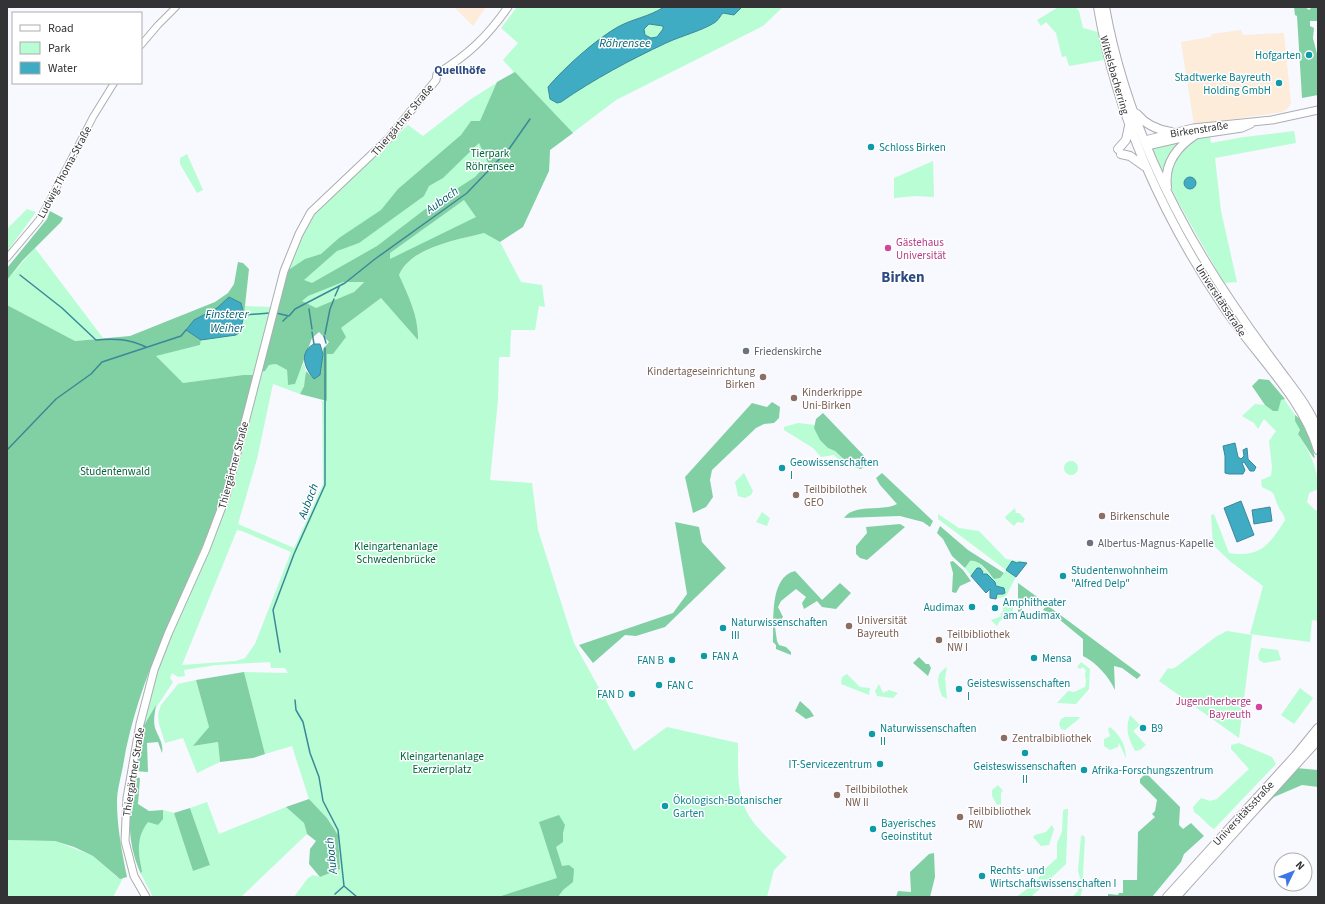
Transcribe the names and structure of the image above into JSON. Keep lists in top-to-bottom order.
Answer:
{
  "streets": {
    "main road": [
      "Wittelsbacherring",
      "Thiergärtner Straße",
      "Birkenstraße",
      "Universitätsstraße"
    ],
    "street": ["Ludwig-Thoma-Straße"]
  },
  "crossings": [
    ["Wittelsbacherring", "Birkenstraße"],
    ["Wittelsbacherring", "Universitätsstraße"],
    ["Birkenstraße", "Universitätsstraße"]
  ],
  "districts": ["Quellhöfe", "Birken"],
  "water": ["Röhrensee", "Aubach", "Finsterer Weiher"],
  "parks": [
    "Tierpark Röhrensee",
    "Studentenwald",
    "Kleingartenanlage Schwedenbrücke",
    "Kleingartenanlage Exerzierplatz"
  ],
  "places": [
    "Hofgarten",
    "Stadtwerke Bayreuth Holding GmbH",
    "Schloss Birken",
    "Gästehaus Universität",
    "Friedenskirche",
    "Kindertageseinrichtung Birken",
    "Kinderkrippe Uni-Birken",
    "Geowissenschaften I",
    "Teilbibilothek GEO",
    "Birkenschule",
    "Albertus-Magnus-Kapelle",
    "Studentenwohnheim \"Alfred Delp\"",
    "Audimax",
    "Amphitheater am Audimax",
    "Universität Bayreuth",
    "Naturwissenschaften III",
    "Teilbibliothek NW I",
    "FAN A",
    "Mensa",
    "FAN B",
    "FAN C",
    "Geisteswissenschaften I",
    "FAN D",
    "Jugendherberge Bayreuth",
    "B9",
    "Naturwissenschaften II",
    "Zentralbibliothek",
    "Geisteswissenschaften II",
    "IT-Servicezentrum",
    "Afrika-Forschungszentrum",
    "Teilbibilothek NW II",
    "Ökologisch-Botanischer Garten",
    "Teilbibliothek RW",
    "Bayerisches Geoinstitut",
    "Rechts- und Wirtschaftswissenschaften I"
  ],
  "legend": ["Road", "Park", "Water"],
  "north": "top right"
}
